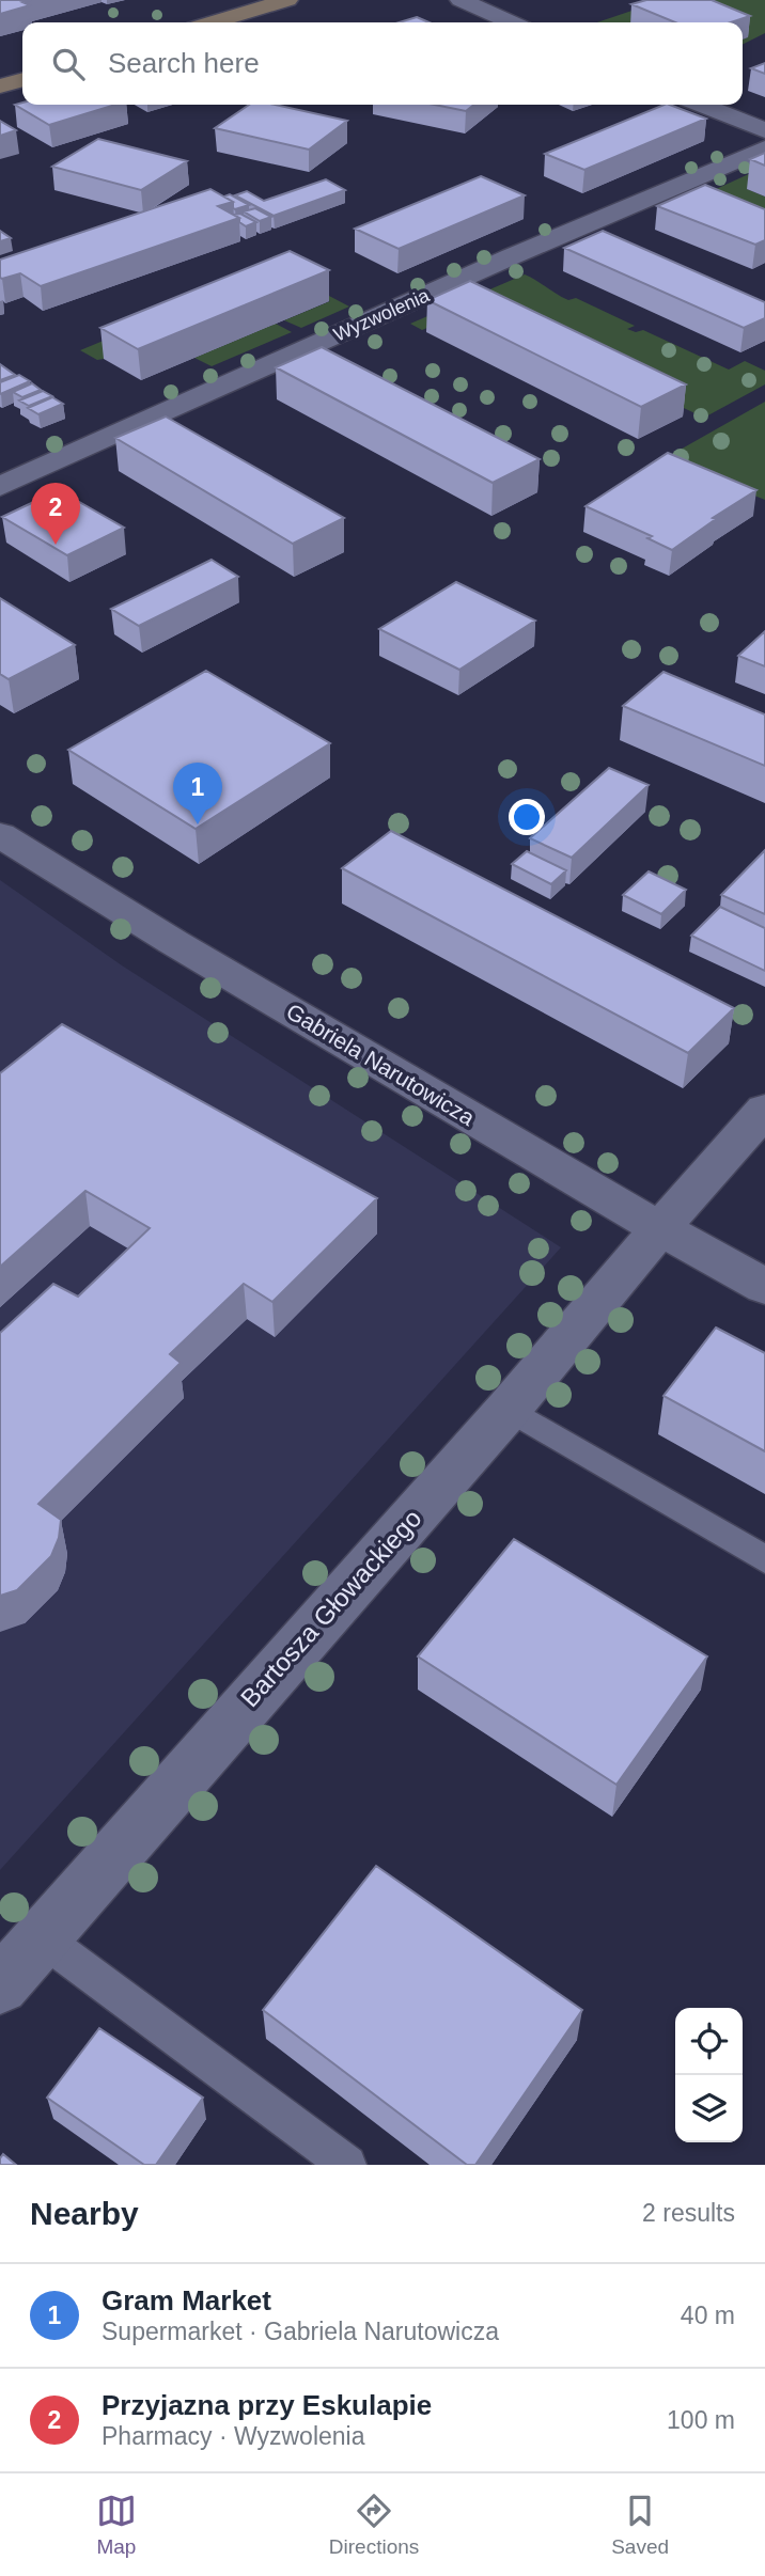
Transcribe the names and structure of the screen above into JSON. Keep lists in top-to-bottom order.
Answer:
{
  "streets": {
    "street": ["Wyzwolenia", "Gabriela Narutowicza", "Bartosza Głowackiego"]
  },
  "crossings": [
    ["Gabriela Narutowicza", "Bartosza Głowackiego"]
  ],
  "page": {
    "search": "Search here",
    "pins": ["2", "1"],
    "heading": ["Nearby", "2 results"],
    "list": [
      {
        "mark": "1",
        "name": "Gram Market",
        "note": "Supermarket · Gabriela Narutowicza",
        "value": "40 m"
      },
      {
        "mark": "2",
        "name": "Przyjazna przy Eskulapie",
        "note": "Pharmacy · Wyzwolenia",
        "value": "100 m"
      }
    ],
    "nav": ["Map", "Directions", "Saved"]
  }
}
